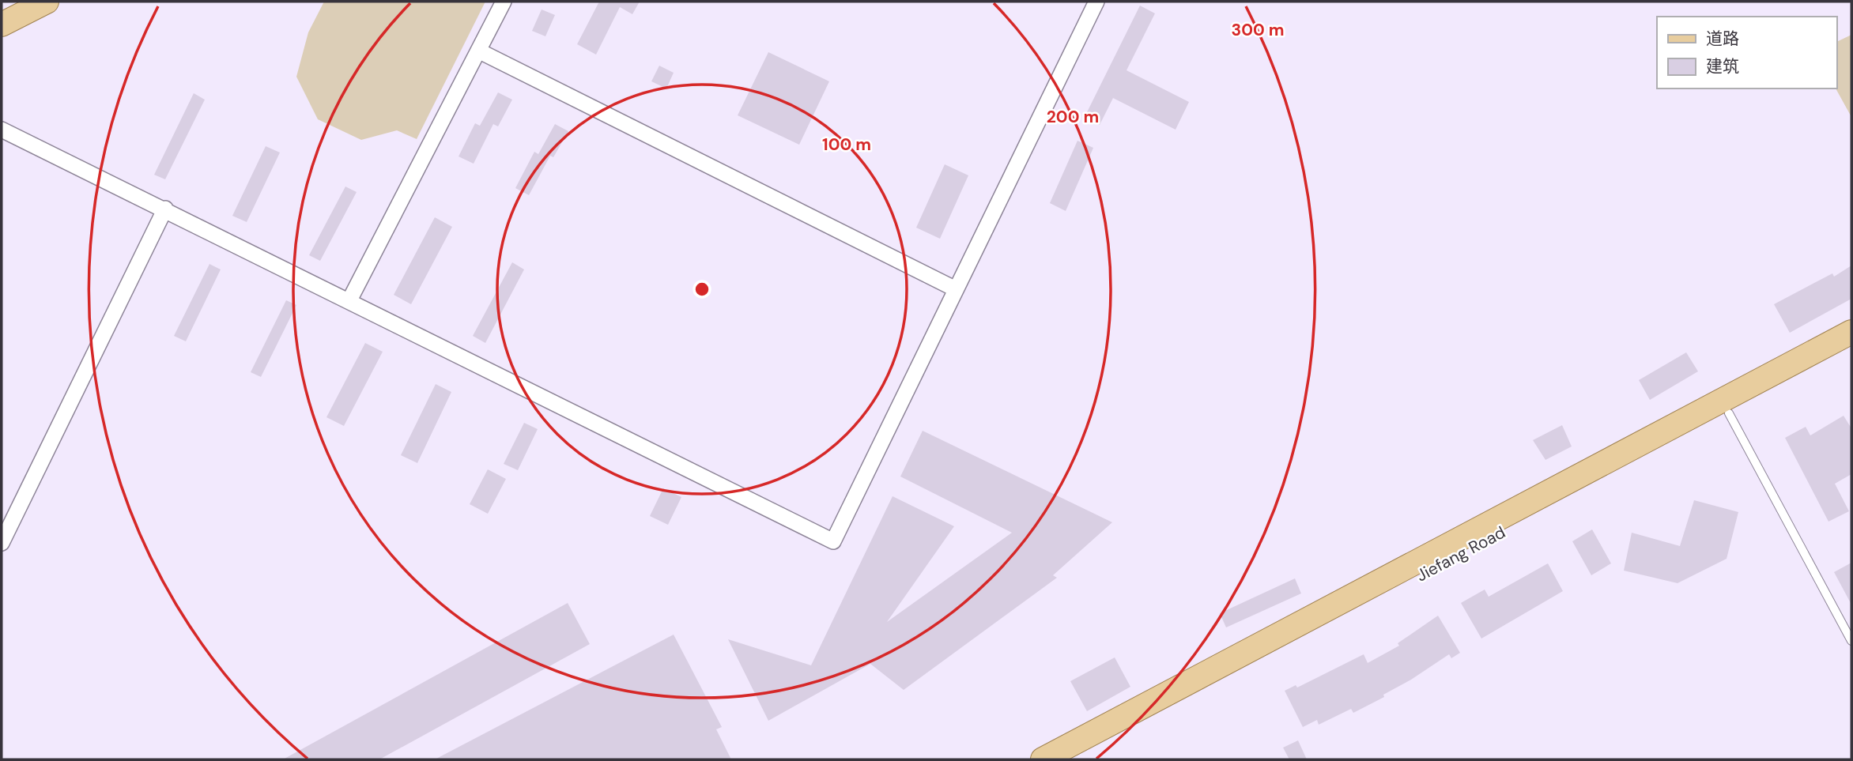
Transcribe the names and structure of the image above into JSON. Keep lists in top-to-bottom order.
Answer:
{
  "streets": {
    "main road": ["Jiefang Road"]
  },
  "legend": ["道路", "建筑"],
  "rings": ["300 m", "200 m", "100 m"]
}
